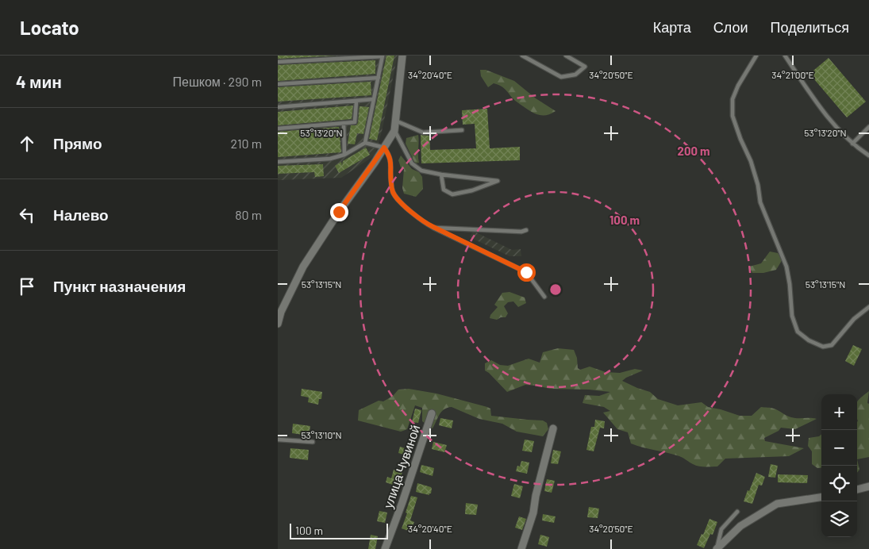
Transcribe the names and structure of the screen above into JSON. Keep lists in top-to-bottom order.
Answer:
{
  "streets": {
    "street": ["улица Чувиной"]
  },
  "scale_bar": "100 m",
  "page": {
    "header": "Locato",
    "nav": ["Карта", "Слои", "Поделиться"],
    "heading": ["4 мин", "Пешком · 290 m"],
    "list": [
      ["Прямо", "210 m"],
      ["Налево", "80 m"],
      "Пункт назначения"
    ],
    "map_buttons": ["+", "−"],
    "scale": "100 m"
  },
  "coordinates": [
    "34°20'40\"E",
    "34°20'50\"E",
    "34°21'00\"E",
    "53°13'20\"N",
    "53°13'15\"N",
    "53°13'10\"N"
  ],
  "rings": ["200 m", "100 m"]
}
